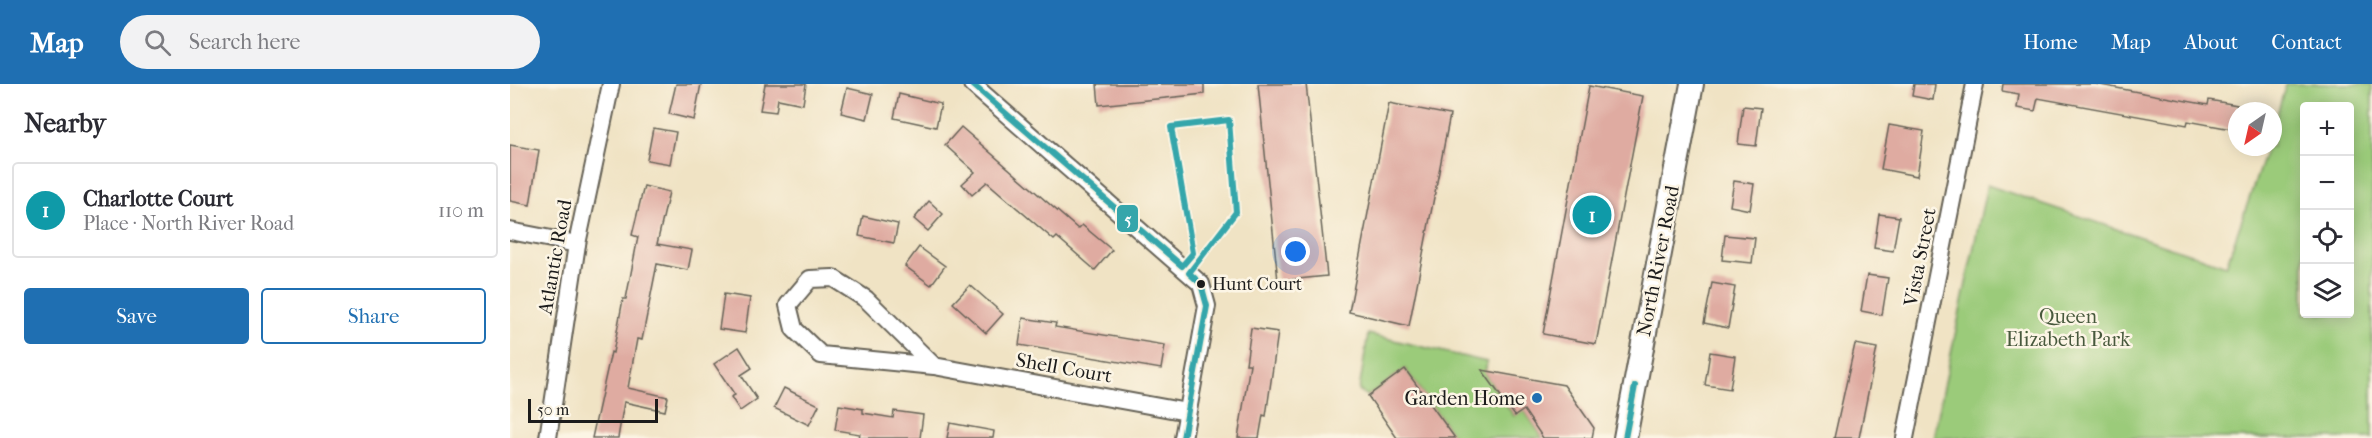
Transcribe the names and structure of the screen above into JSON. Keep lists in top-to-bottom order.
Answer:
{
  "streets": {
    "main road": ["North River Road"],
    "street": ["Atlantic Road", "Vista Street", "Shell Court"]
  },
  "parks": ["Queen Elizabeth Park"],
  "places": ["Hunt Court", "Garden Home"],
  "lines": ["transit line 5"],
  "scale_bar": "50 m",
  "north": "bottom left",
  "page": {
    "header": "Map",
    "search": "Search here",
    "nav": [
      "Home",
      "Map",
      "About",
      "Contact"
    ],
    "heading": "Nearby",
    "map_buttons": ["+", "−"],
    "list": [
      {
        "mark": "1",
        "name": "Charlotte Court",
        "note": "Place · North River Road",
        "value": "110 m"
      }
    ],
    "pins": "1",
    "buttons": ["Save", "Share"],
    "scale": "50 m"
  }
}
